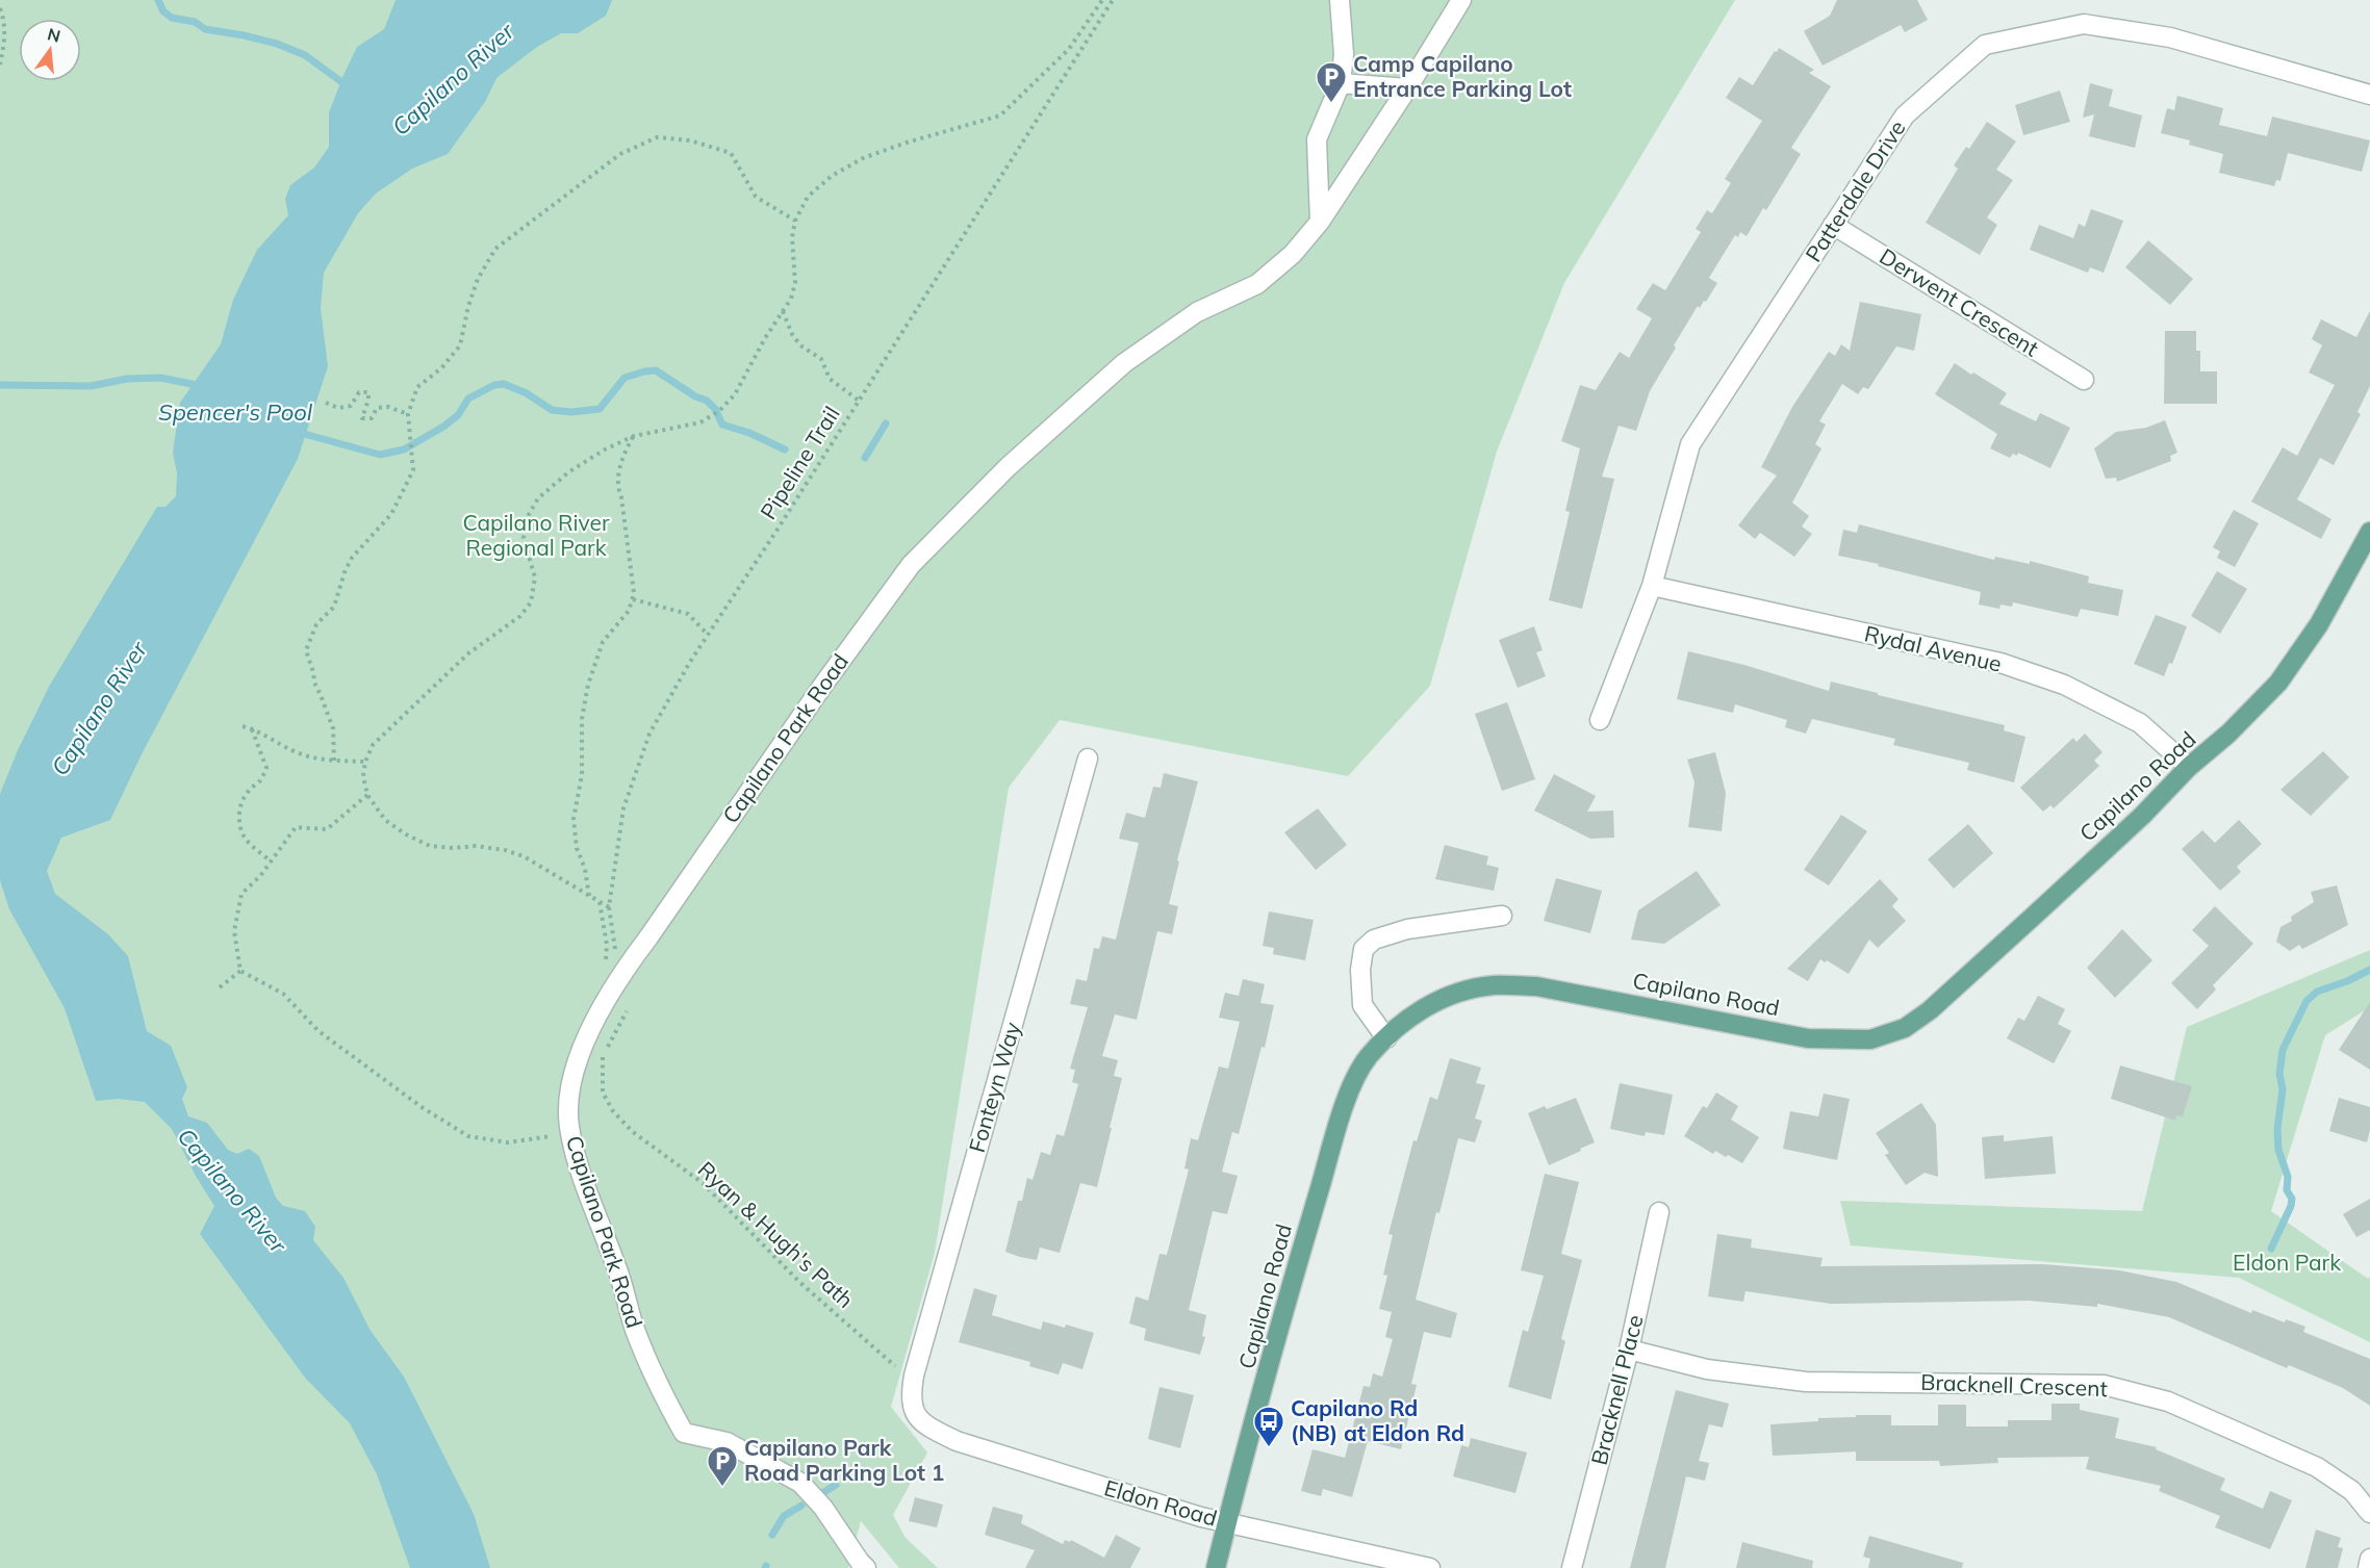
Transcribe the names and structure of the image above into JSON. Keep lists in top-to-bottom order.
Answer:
{
  "streets": {
    "main road": ["Capilano Road"],
    "street": [
      "Patterdale Drive",
      "Derwent Crescent",
      "Rydal Avenue",
      "Capilano Park Road",
      "Fonteyn Way",
      "Bracknell Crescent",
      "Bracknell Place",
      "Eldon Road"
    ],
    "path": ["Pipeline Trail", "Ryan & Hugh's Path"]
  },
  "crossings": [
    ["Patterdale Drive", "Derwent Crescent"],
    ["Patterdale Drive", "Rydal Avenue"],
    ["Pipeline Trail", "Capilano Park Road"],
    ["Rydal Avenue", "Capilano Road"],
    ["Capilano Road", "Eldon Road"],
    ["Fonteyn Way", "Ryan & Hugh's Path"],
    ["Fonteyn Way", "Eldon Road"],
    ["Bracknell Crescent", "Bracknell Place"]
  ],
  "water": ["Capilano River", "Spencer's Pool"],
  "parks": ["Capilano River Regional Park", "Eldon Park"],
  "places": {
    "parking": ["Camp Capilano Entrance Parking Lot", "Capilano Park Road Parking Lot 1"],
    "bus stop": ["Capilano Rd (NB) at Eldon Rd"]
  },
  "north": "top"
}
